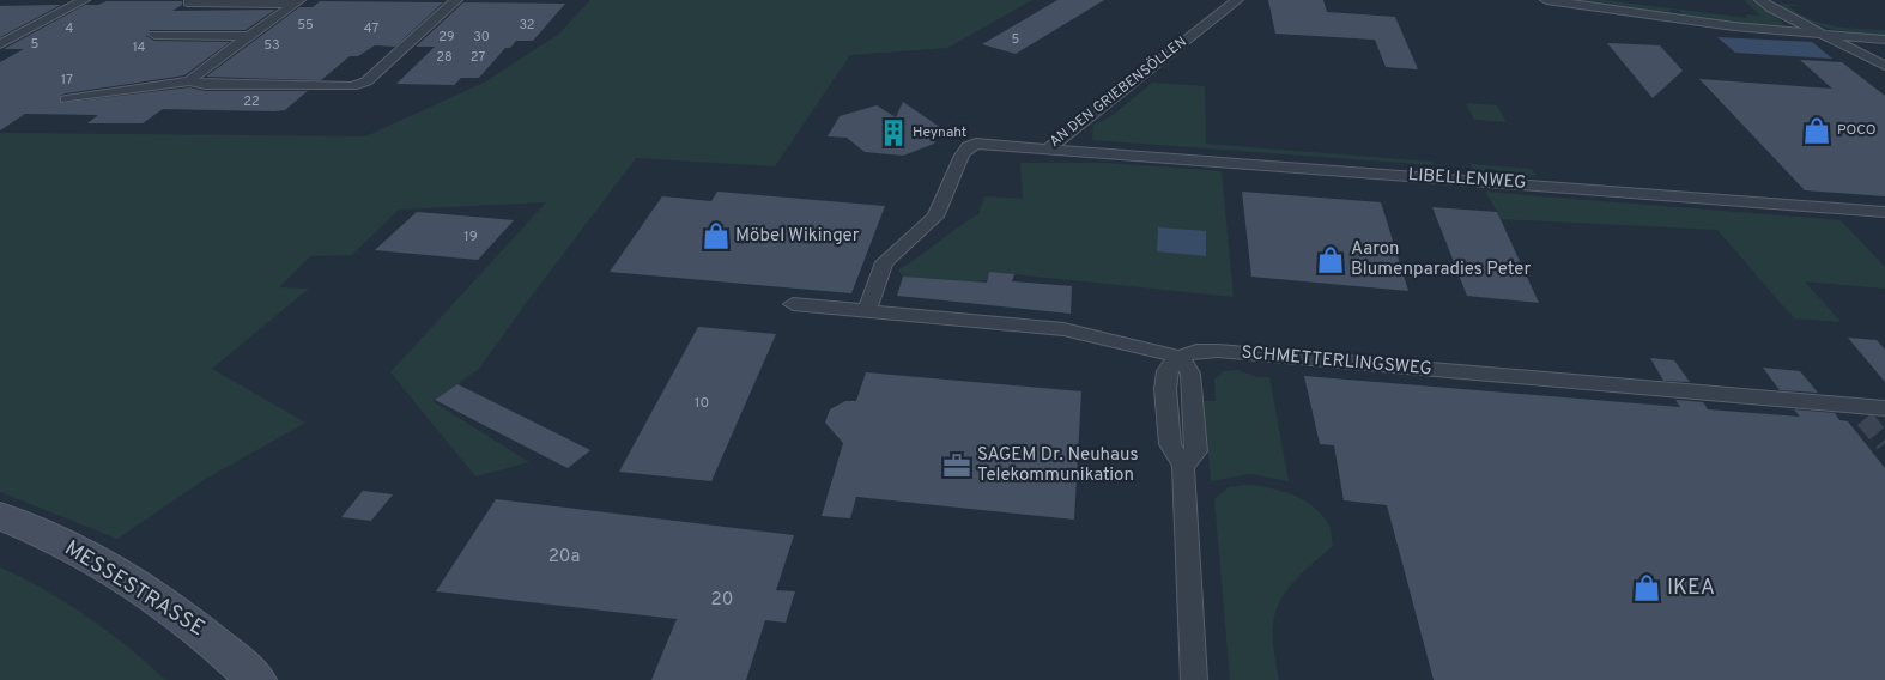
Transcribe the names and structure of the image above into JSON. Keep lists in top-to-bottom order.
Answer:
{
  "streets": {
    "main road": ["MESSESTRASSE"],
    "street": ["AN DEN GRIEBENSÖLLEN", "LIBELLENWEG", "SCHMETTERLINGSWEG"]
  },
  "crossings": [
    ["AN DEN GRIEBENSÖLLEN", "LIBELLENWEG"],
    ["AN DEN GRIEBENSÖLLEN", "SCHMETTERLINGSWEG"]
  ],
  "places": {
    "shop": [
      "POCO",
      "Möbel Wikinger",
      "Aaron Blumenparadies Peter",
      "IKEA"
    ],
    "building": ["Heynaht"],
    "office": ["SAGEM Dr. Neuhaus Telekommunikation"]
  },
  "house_numbers": [
    "55",
    "32",
    "4",
    "47",
    "29",
    "30",
    "5",
    "5",
    "53",
    "14",
    "28",
    "27",
    "17",
    "22",
    "19",
    "10",
    "20a",
    "20"
  ]
}
